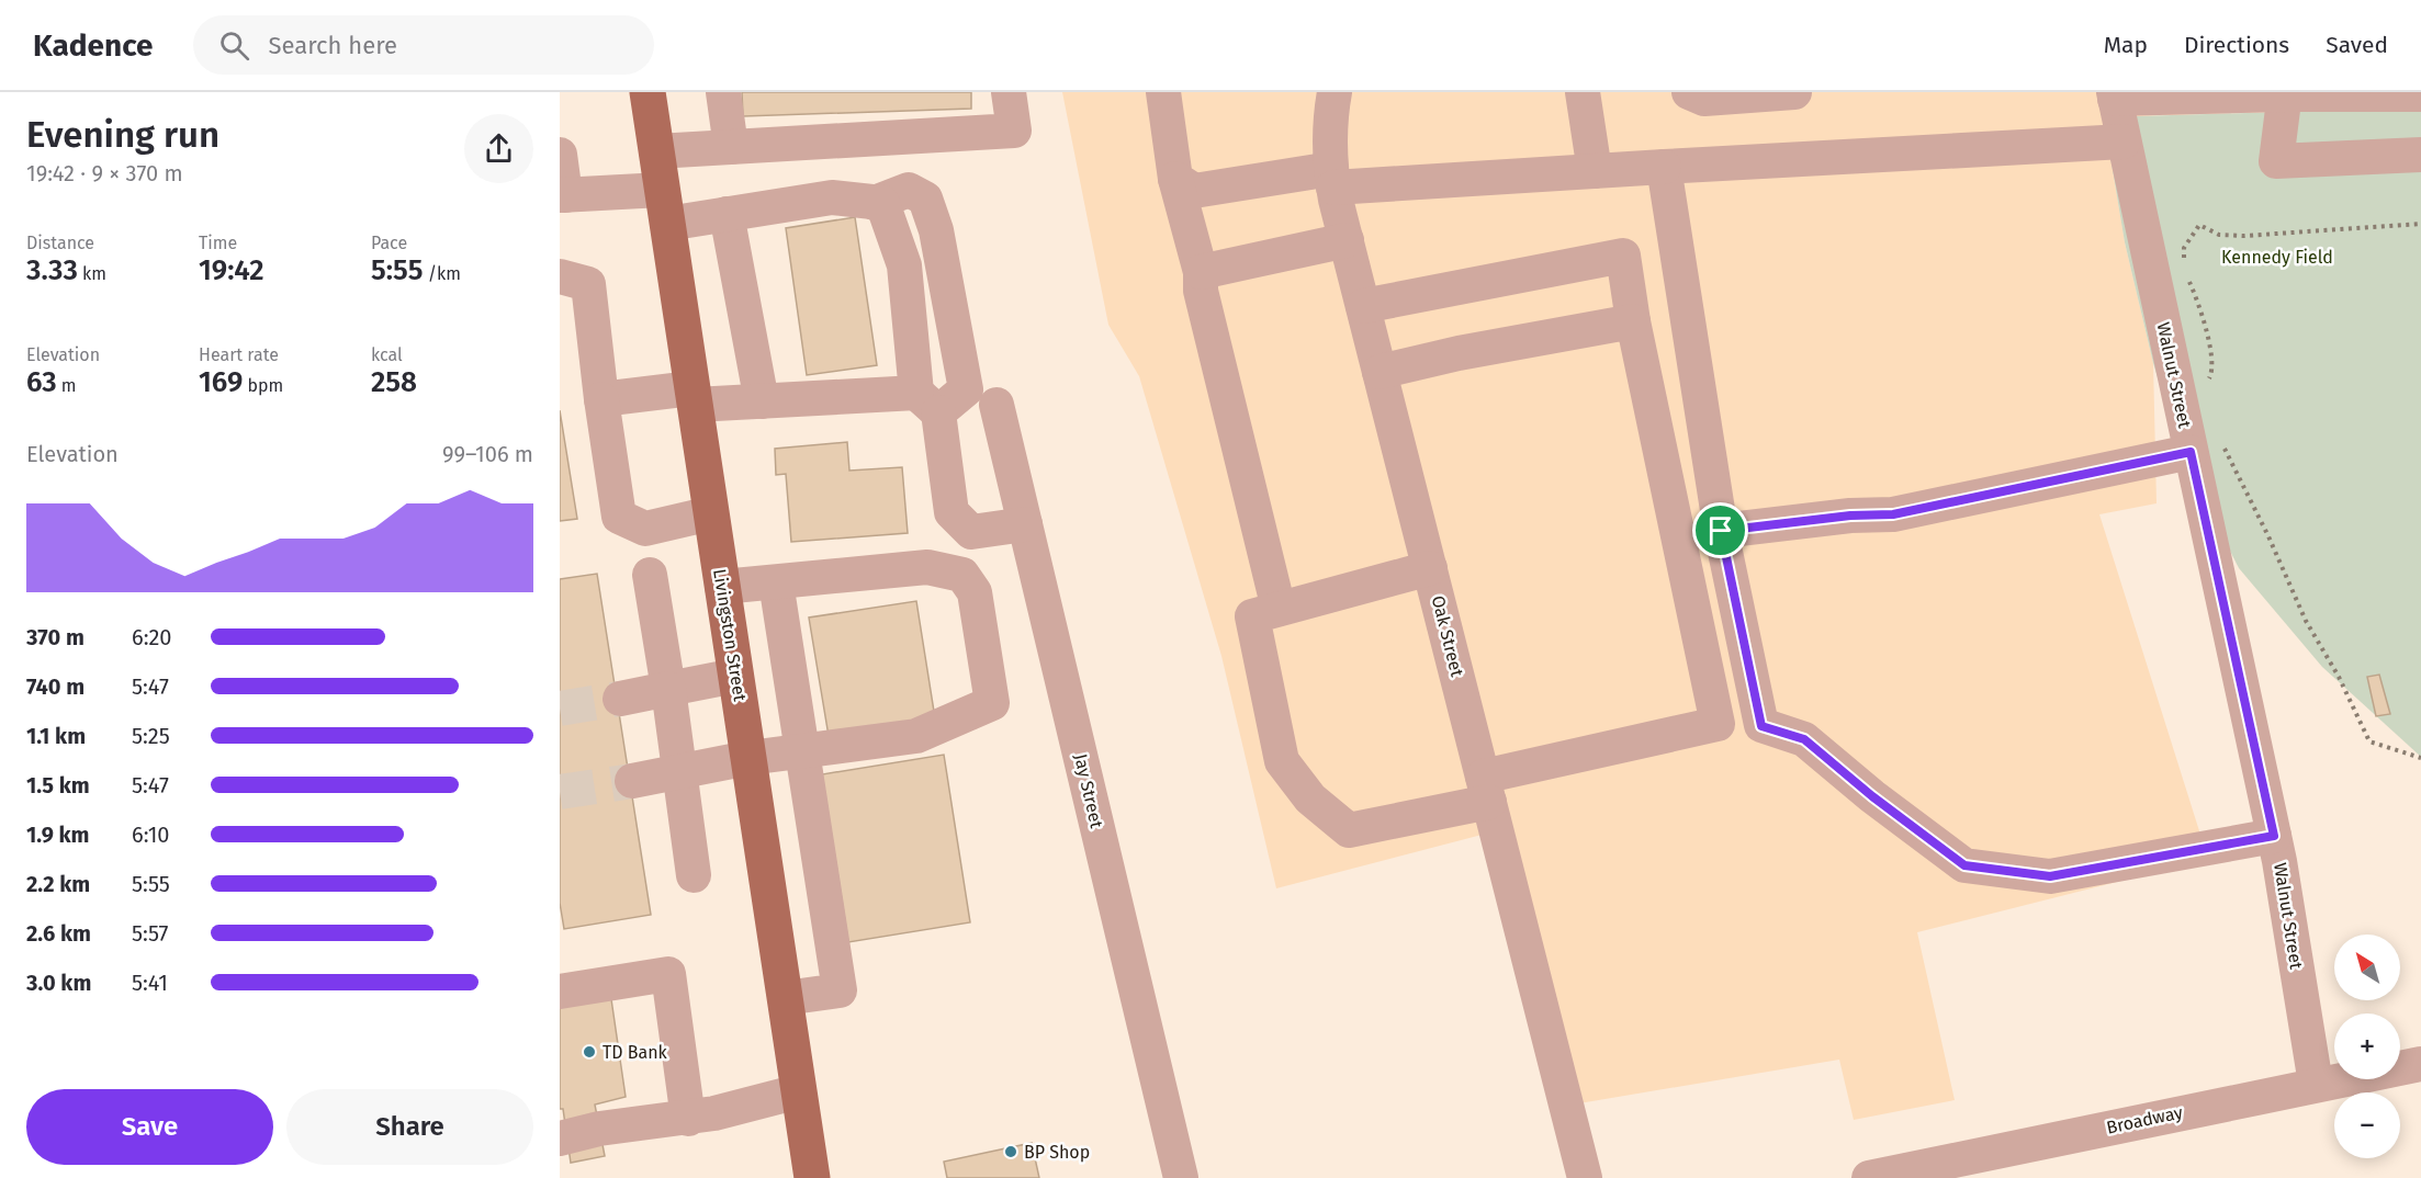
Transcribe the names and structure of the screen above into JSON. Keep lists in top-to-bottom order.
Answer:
{
  "streets": {
    "main road": ["Livingston Street"],
    "street": [
      "Walnut Street",
      "Oak Street",
      "Jay Street",
      "Broadway"
    ]
  },
  "crossings": [
    ["Walnut Street", "Broadway"]
  ],
  "parks": ["Kennedy Field"],
  "places": ["TD Bank", "BP Shop"],
  "north": "top left",
  "page": {
    "header": "Kadence",
    "search": "Search here",
    "nav": ["Map", "Directions", "Saved"],
    "heading": ["Evening run", "19:42 · 9 × 370 m"],
    "stats": [
      ["Distance", "3.33 km"],
      ["Time", "19:42"],
      ["Pace", "5:55 /km"],
      ["Elevation", "63 m"],
      ["Heart rate", "169 bpm"],
      ["kcal", "258"]
    ],
    "chart": ["Elevation", "99–106 m"],
    "list": [
      {
        "name": "370 m",
        "note": "6:20"
      },
      {
        "name": "740 m",
        "note": "5:47"
      },
      {
        "name": "1.1 km",
        "note": "5:25"
      },
      {
        "name": "1.5 km",
        "note": "5:47"
      },
      {
        "name": "1.9 km",
        "note": "6:10"
      },
      {
        "name": "2.2 km",
        "note": "5:55"
      },
      {
        "name": "2.6 km",
        "note": "5:57"
      },
      {
        "name": "3.0 km",
        "note": "5:41"
      }
    ],
    "map_buttons": ["+", "−"],
    "buttons": ["Save", "Share"]
  }
}
